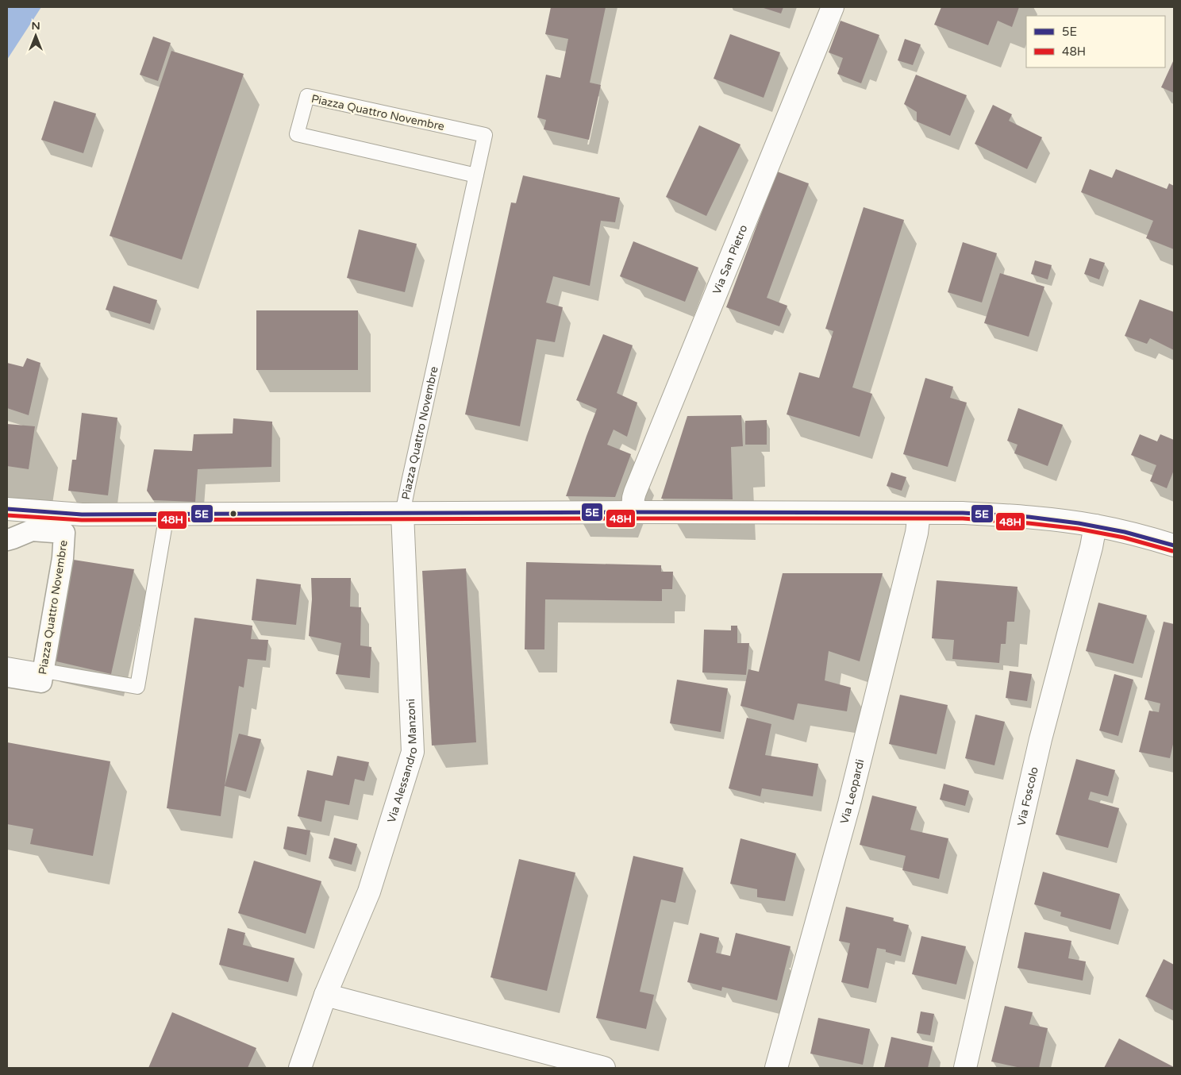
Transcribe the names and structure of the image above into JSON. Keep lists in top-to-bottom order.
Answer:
{
  "streets": {
    "street": [
      "Piazza Quattro Novembre",
      "Via San Pietro",
      "Via Alessandro Manzoni",
      "Via Leopardi",
      "Via Foscolo"
    ]
  },
  "crossings": [
    ["Piazza Quattro Novembre", "Via Alessandro Manzoni"]
  ],
  "lines": ["transit line 5E", "transit line 48H"],
  "legend": ["5E", "48H"],
  "north": "top"
}
